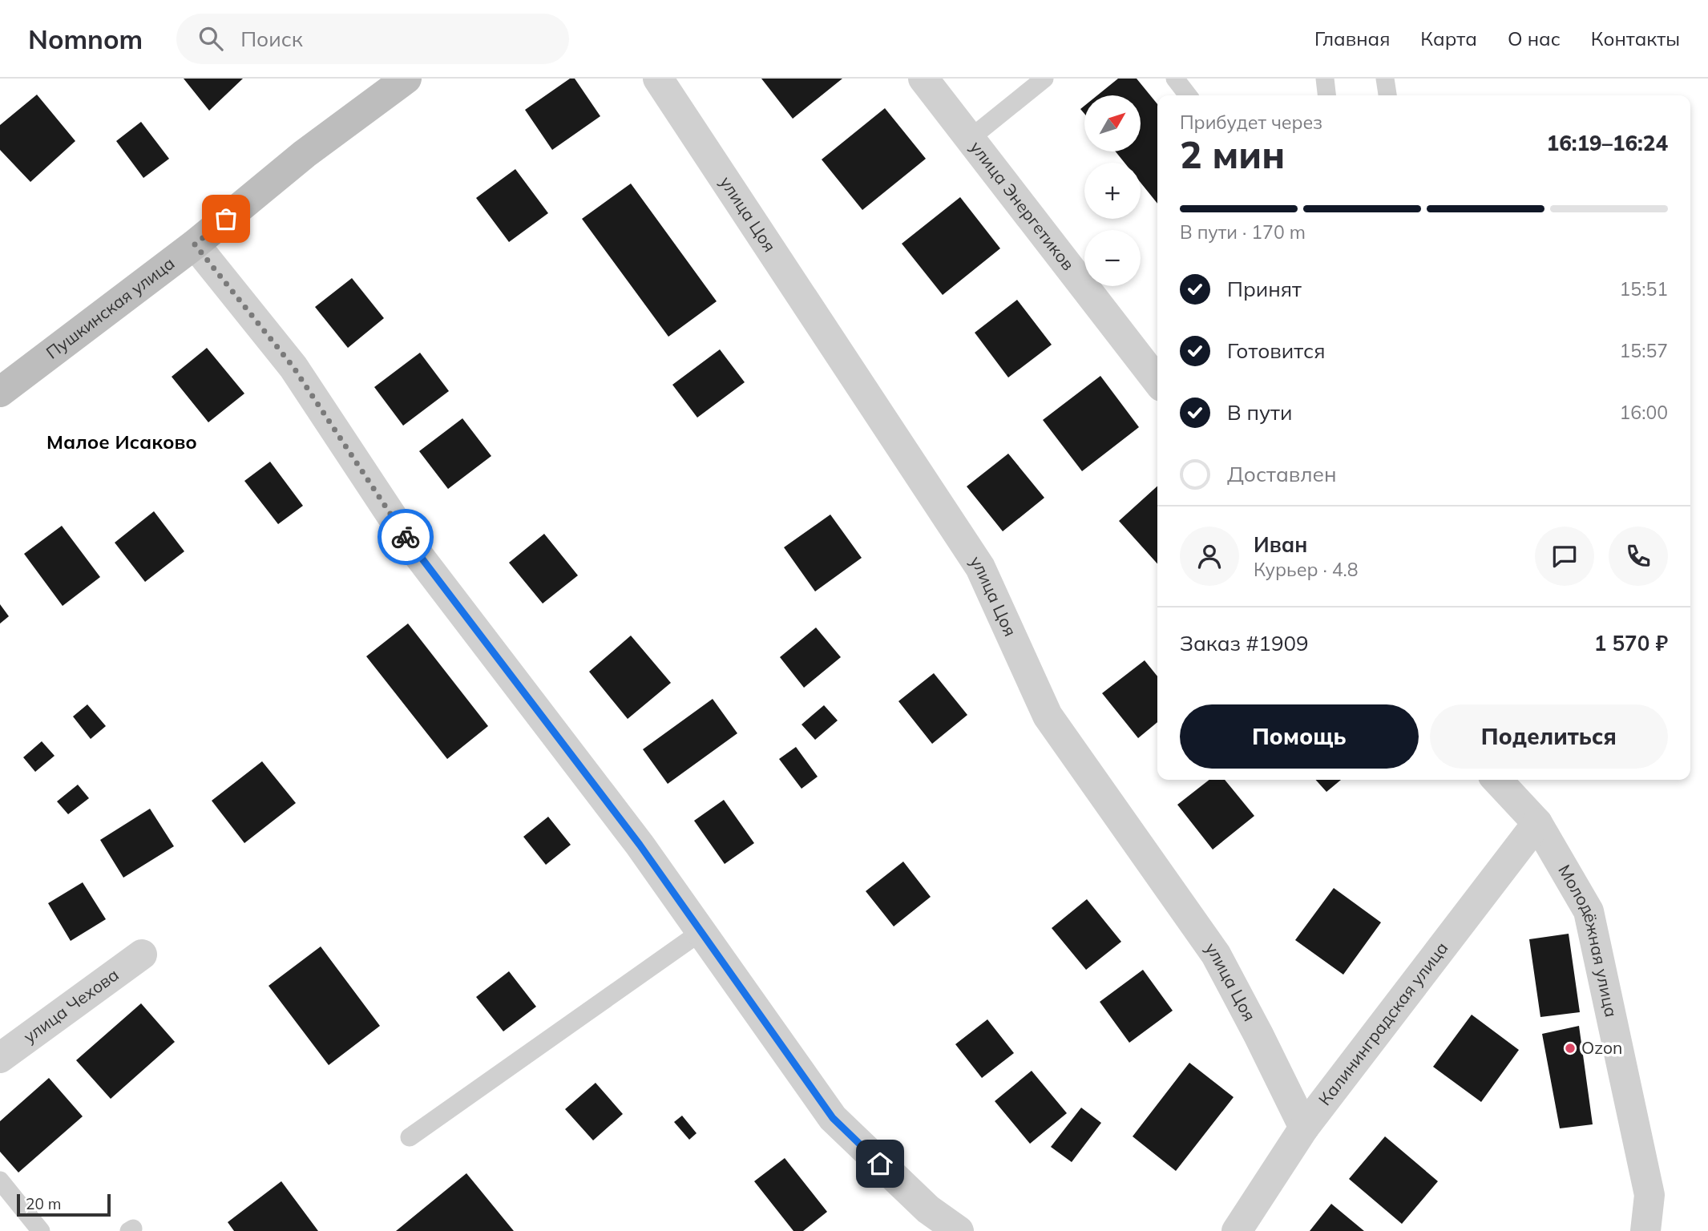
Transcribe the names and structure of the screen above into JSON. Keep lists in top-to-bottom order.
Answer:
{
  "streets": {
    "street": [
      "улица Энергетиков",
      "улица Цоя",
      "Пушкинская улица",
      "Молодёжная улица",
      "улица Чехова",
      "Калининградская улица"
    ]
  },
  "crossings": [
    ["улица Цоя", "Калининградская улица"],
    ["Молодёжная улица", "Калининградская улица"]
  ],
  "districts": ["Малое Исаково"],
  "places": ["Ozon"],
  "scale_bar": "20 m",
  "north": "top right",
  "page": {
    "header": "Nomnom",
    "search": "Поиск",
    "nav": [
      "Главная",
      "Карта",
      "О нас",
      "Контакты"
    ],
    "map_buttons": ["+", "−"],
    "heading": ["2 мин", "Прибудет через", "16:19–16:24"],
    "panel": [
      "Иван",
      "Курьер · 4.8",
      "Заказ #1909",
      "1 570 ₽"
    ],
    "bar": "В пути · 170 m",
    "list": [
      ["Принят", "15:51"],
      ["Готовится", "15:57"],
      ["В пути", "16:00"],
      "Доставлен"
    ],
    "buttons": ["Помощь", "Поделиться"],
    "scale": "20 m"
  }
}
